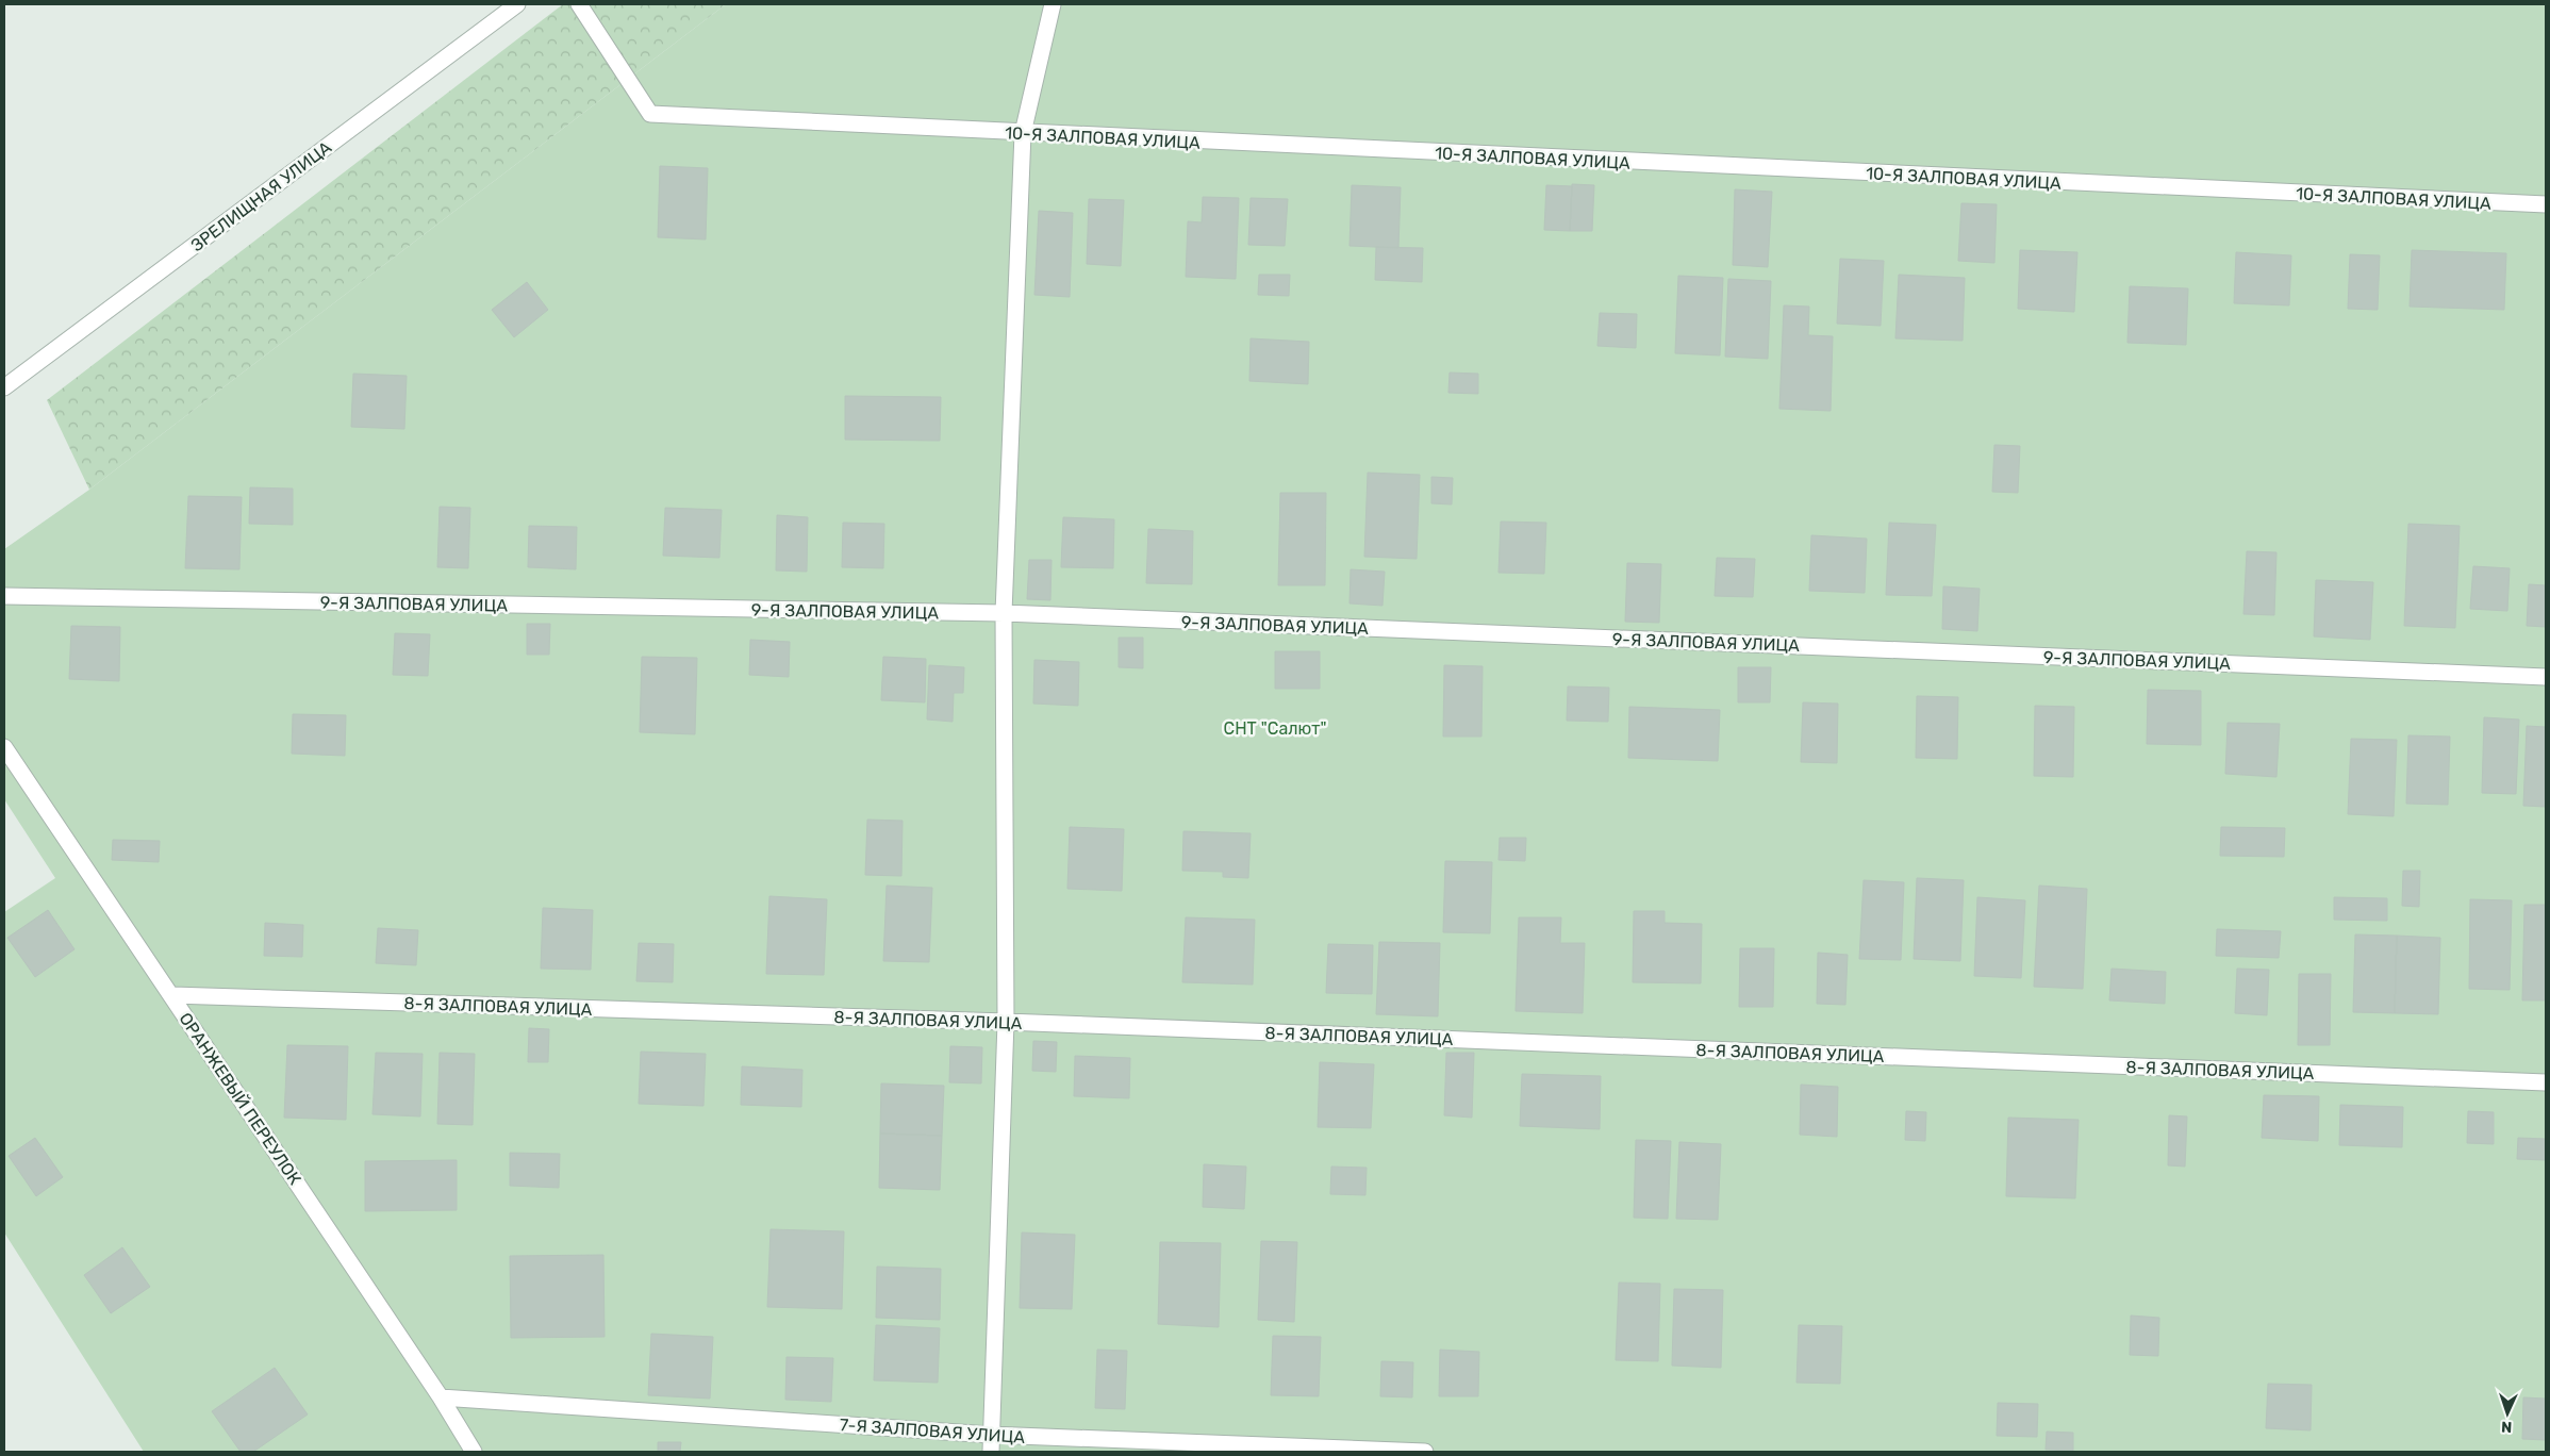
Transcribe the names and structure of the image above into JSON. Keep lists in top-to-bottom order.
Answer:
{
  "streets": {
    "street": [
      "10-Я ЗАЛПОВАЯ УЛИЦА",
      "ЗРЕЛИЩНАЯ УЛИЦА",
      "9-Я ЗАЛПОВАЯ УЛИЦА",
      "8-Я ЗАЛПОВАЯ УЛИЦА",
      "ОРАНЖЕВЫЙ ПЕРЕУЛОК",
      "7-Я ЗАЛПОВАЯ УЛИЦА"
    ]
  },
  "crossings": [
    ["8-Я ЗАЛПОВАЯ УЛИЦА", "ОРАНЖЕВЫЙ ПЕРЕУЛОК"],
    ["ОРАНЖЕВЫЙ ПЕРЕУЛОК", "7-Я ЗАЛПОВАЯ УЛИЦА"]
  ],
  "parks": ["СНТ \"Салют\""],
  "north": "bottom"
}
